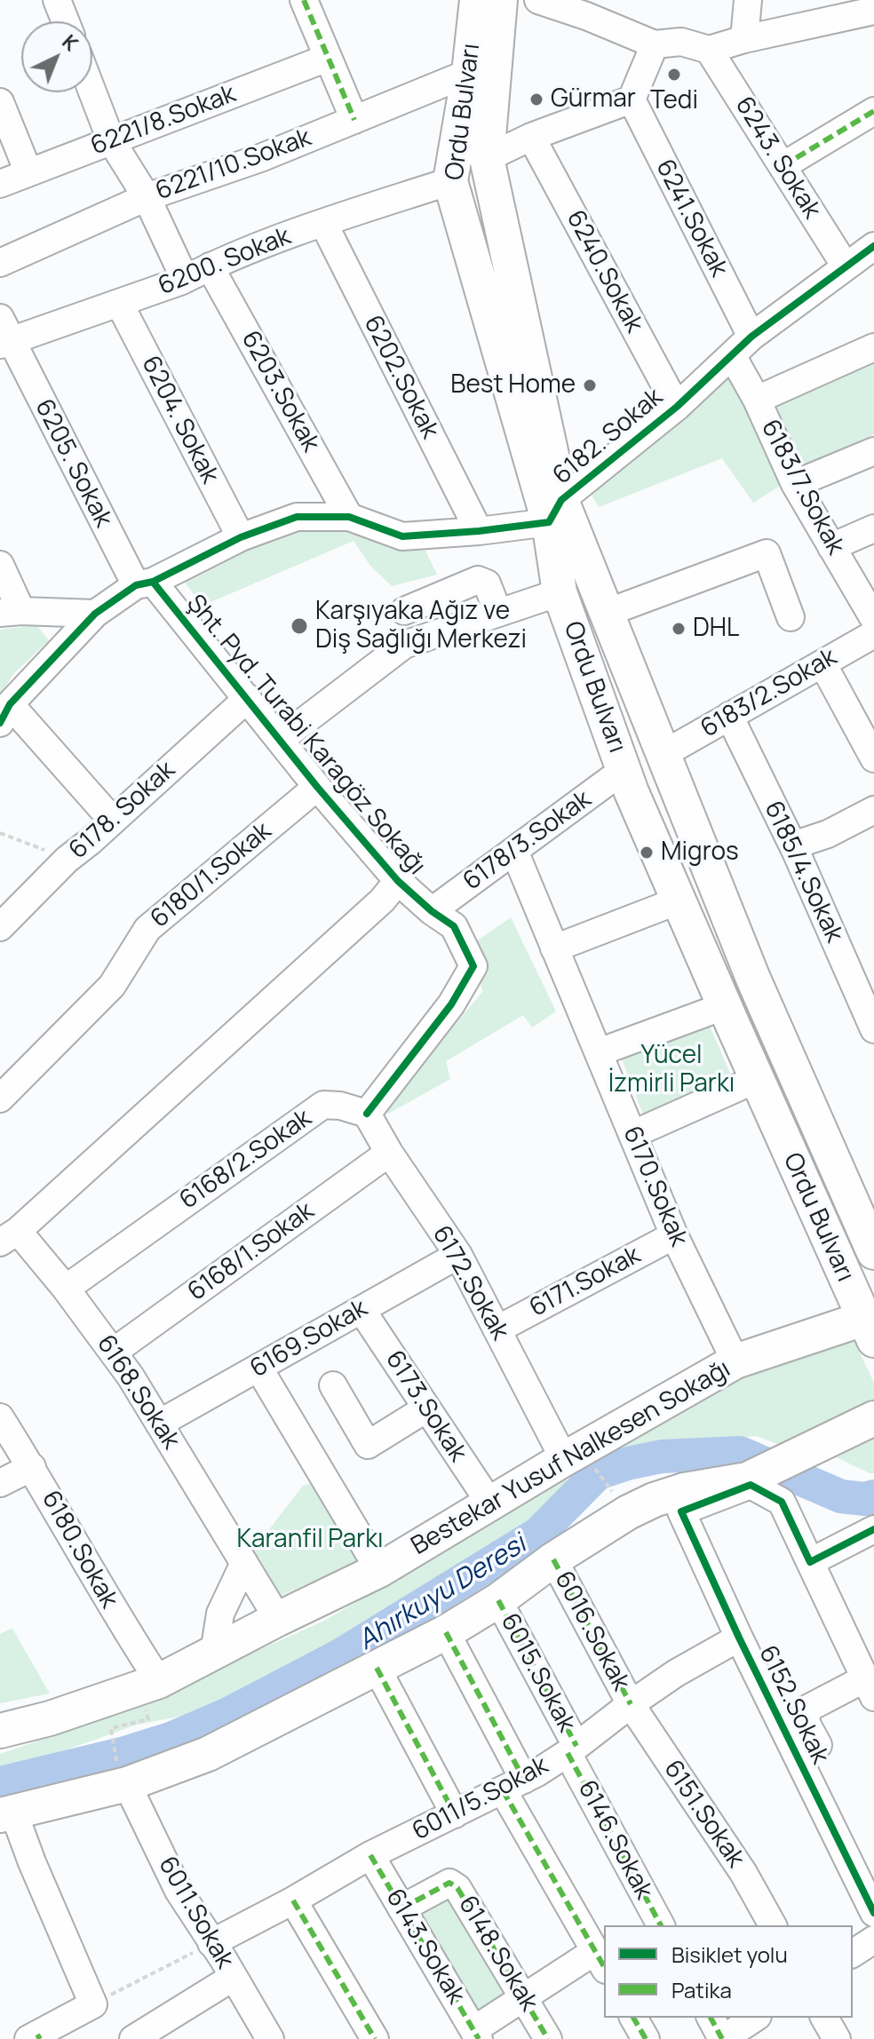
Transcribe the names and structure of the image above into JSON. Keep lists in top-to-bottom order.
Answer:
{
  "streets": {
    "main road": ["Ordu Bulvarı", "Bestekar Yusuf Nalkesen Sokağı"],
    "street": [
      "6221/8.Sokak",
      "6243. Sokak",
      "6221/10.Sokak",
      "6241.Sokak",
      "6200. Sokak",
      "6240.Sokak",
      "6202.Sokak",
      "6203.Sokak",
      "6204. Sokak",
      "6182. Sokak",
      "6205. Sokak",
      "6183/7.Sokak",
      "6183/2.Sokak",
      "Şht. Pyd. Turabi Karagöz Sokağı",
      "6178. Sokak",
      "6178/3.Sokak",
      "6185/4.Sokak",
      "6180/1.Sokak",
      "6168/2.Sokak",
      "6170.Sokak",
      "6168/1.Sokak",
      "6171.Sokak",
      "6172.Sokak",
      "6169.Sokak",
      "6168.Sokak",
      "6173.Sokak",
      "6180.Sokak",
      "6016.Sokak",
      "6015.Sokak",
      "6152.Sokak",
      "6011/5.Sokak",
      "6151.Sokak",
      "6146.Sokak",
      "6011.Sokak",
      "6143.Sokak",
      "6148.Sokak"
    ]
  },
  "crossings": [
    ["Ordu Bulvarı", "6221/10.Sokak"],
    ["Ordu Bulvarı", "6200. Sokak"],
    ["Ordu Bulvarı", "6182. Sokak"],
    ["Ordu Bulvarı", "6183/2.Sokak"],
    ["Ordu Bulvarı", "6178/3.Sokak"],
    ["Ordu Bulvarı", "Bestekar Yusuf Nalkesen Sokağı"],
    ["6243. Sokak", "6182. Sokak"],
    ["6241.Sokak", "6182. Sokak"],
    ["6241.Sokak", "6183/7.Sokak"],
    ["6200. Sokak", "6202.Sokak"],
    ["6200. Sokak", "6203.Sokak"],
    ["6200. Sokak", "6204. Sokak"],
    ["6200. Sokak", "6205. Sokak"],
    ["6240.Sokak", "6182. Sokak"],
    ["6202.Sokak", "6182. Sokak"],
    ["6203.Sokak", "6182. Sokak"],
    ["6204. Sokak", "6182. Sokak"],
    ["6182. Sokak", "6205. Sokak"],
    ["6182. Sokak", "6183/7.Sokak"],
    ["6182. Sokak", "Şht. Pyd. Turabi Karagöz Sokağı"],
    ["6205. Sokak", "Şht. Pyd. Turabi Karagöz Sokağı"],
    ["6183/2.Sokak", "6185/4.Sokak"],
    ["Şht. Pyd. Turabi Karagöz Sokağı", "6178. Sokak"],
    ["Şht. Pyd. Turabi Karagöz Sokağı", "6178/3.Sokak"],
    ["Şht. Pyd. Turabi Karagöz Sokağı", "6180/1.Sokak"],
    ["Şht. Pyd. Turabi Karagöz Sokağı", "6168.Sokak"],
    ["6178/3.Sokak", "6170.Sokak"],
    ["6168/2.Sokak", "6172.Sokak"],
    ["6168/2.Sokak", "6168.Sokak"],
    ["6170.Sokak", "6171.Sokak"],
    ["6170.Sokak", "Bestekar Yusuf Nalkesen Sokağı"],
    ["6168/1.Sokak", "6172.Sokak"],
    ["6168/1.Sokak", "6168.Sokak"],
    ["6171.Sokak", "6172.Sokak"],
    ["6172.Sokak", "6169.Sokak"],
    ["6172.Sokak", "Bestekar Yusuf Nalkesen Sokağı"],
    ["6169.Sokak", "6168.Sokak"],
    ["6169.Sokak", "6173.Sokak"],
    ["6168.Sokak", "Bestekar Yusuf Nalkesen Sokağı"],
    ["6173.Sokak", "Bestekar Yusuf Nalkesen Sokağı"],
    ["Bestekar Yusuf Nalkesen Sokağı", "6180.Sokak"],
    ["6016.Sokak", "6011/5.Sokak"],
    ["6016.Sokak", "6151.Sokak"],
    ["6015.Sokak", "6011/5.Sokak"],
    ["6015.Sokak", "6146.Sokak"],
    ["6152.Sokak", "6011/5.Sokak"],
    ["6011/5.Sokak", "6151.Sokak"],
    ["6011/5.Sokak", "6146.Sokak"],
    ["6011/5.Sokak", "6011.Sokak"],
    ["6011/5.Sokak", "6143.Sokak"],
    ["6143.Sokak", "6148.Sokak"]
  ],
  "water": ["Ahırkuyu Deresi"],
  "parks": ["Yücel İzmirli Parkı", "Karanfil Parkı"],
  "places": [
    "Tedi",
    "Gürmar",
    "Best Home",
    "Karşıyaka Ağız ve Diş Sağlığı Merkezi",
    "DHL",
    "Migros"
  ],
  "legend": ["Bisiklet yolu", "Patika"],
  "north": "top right"
}
